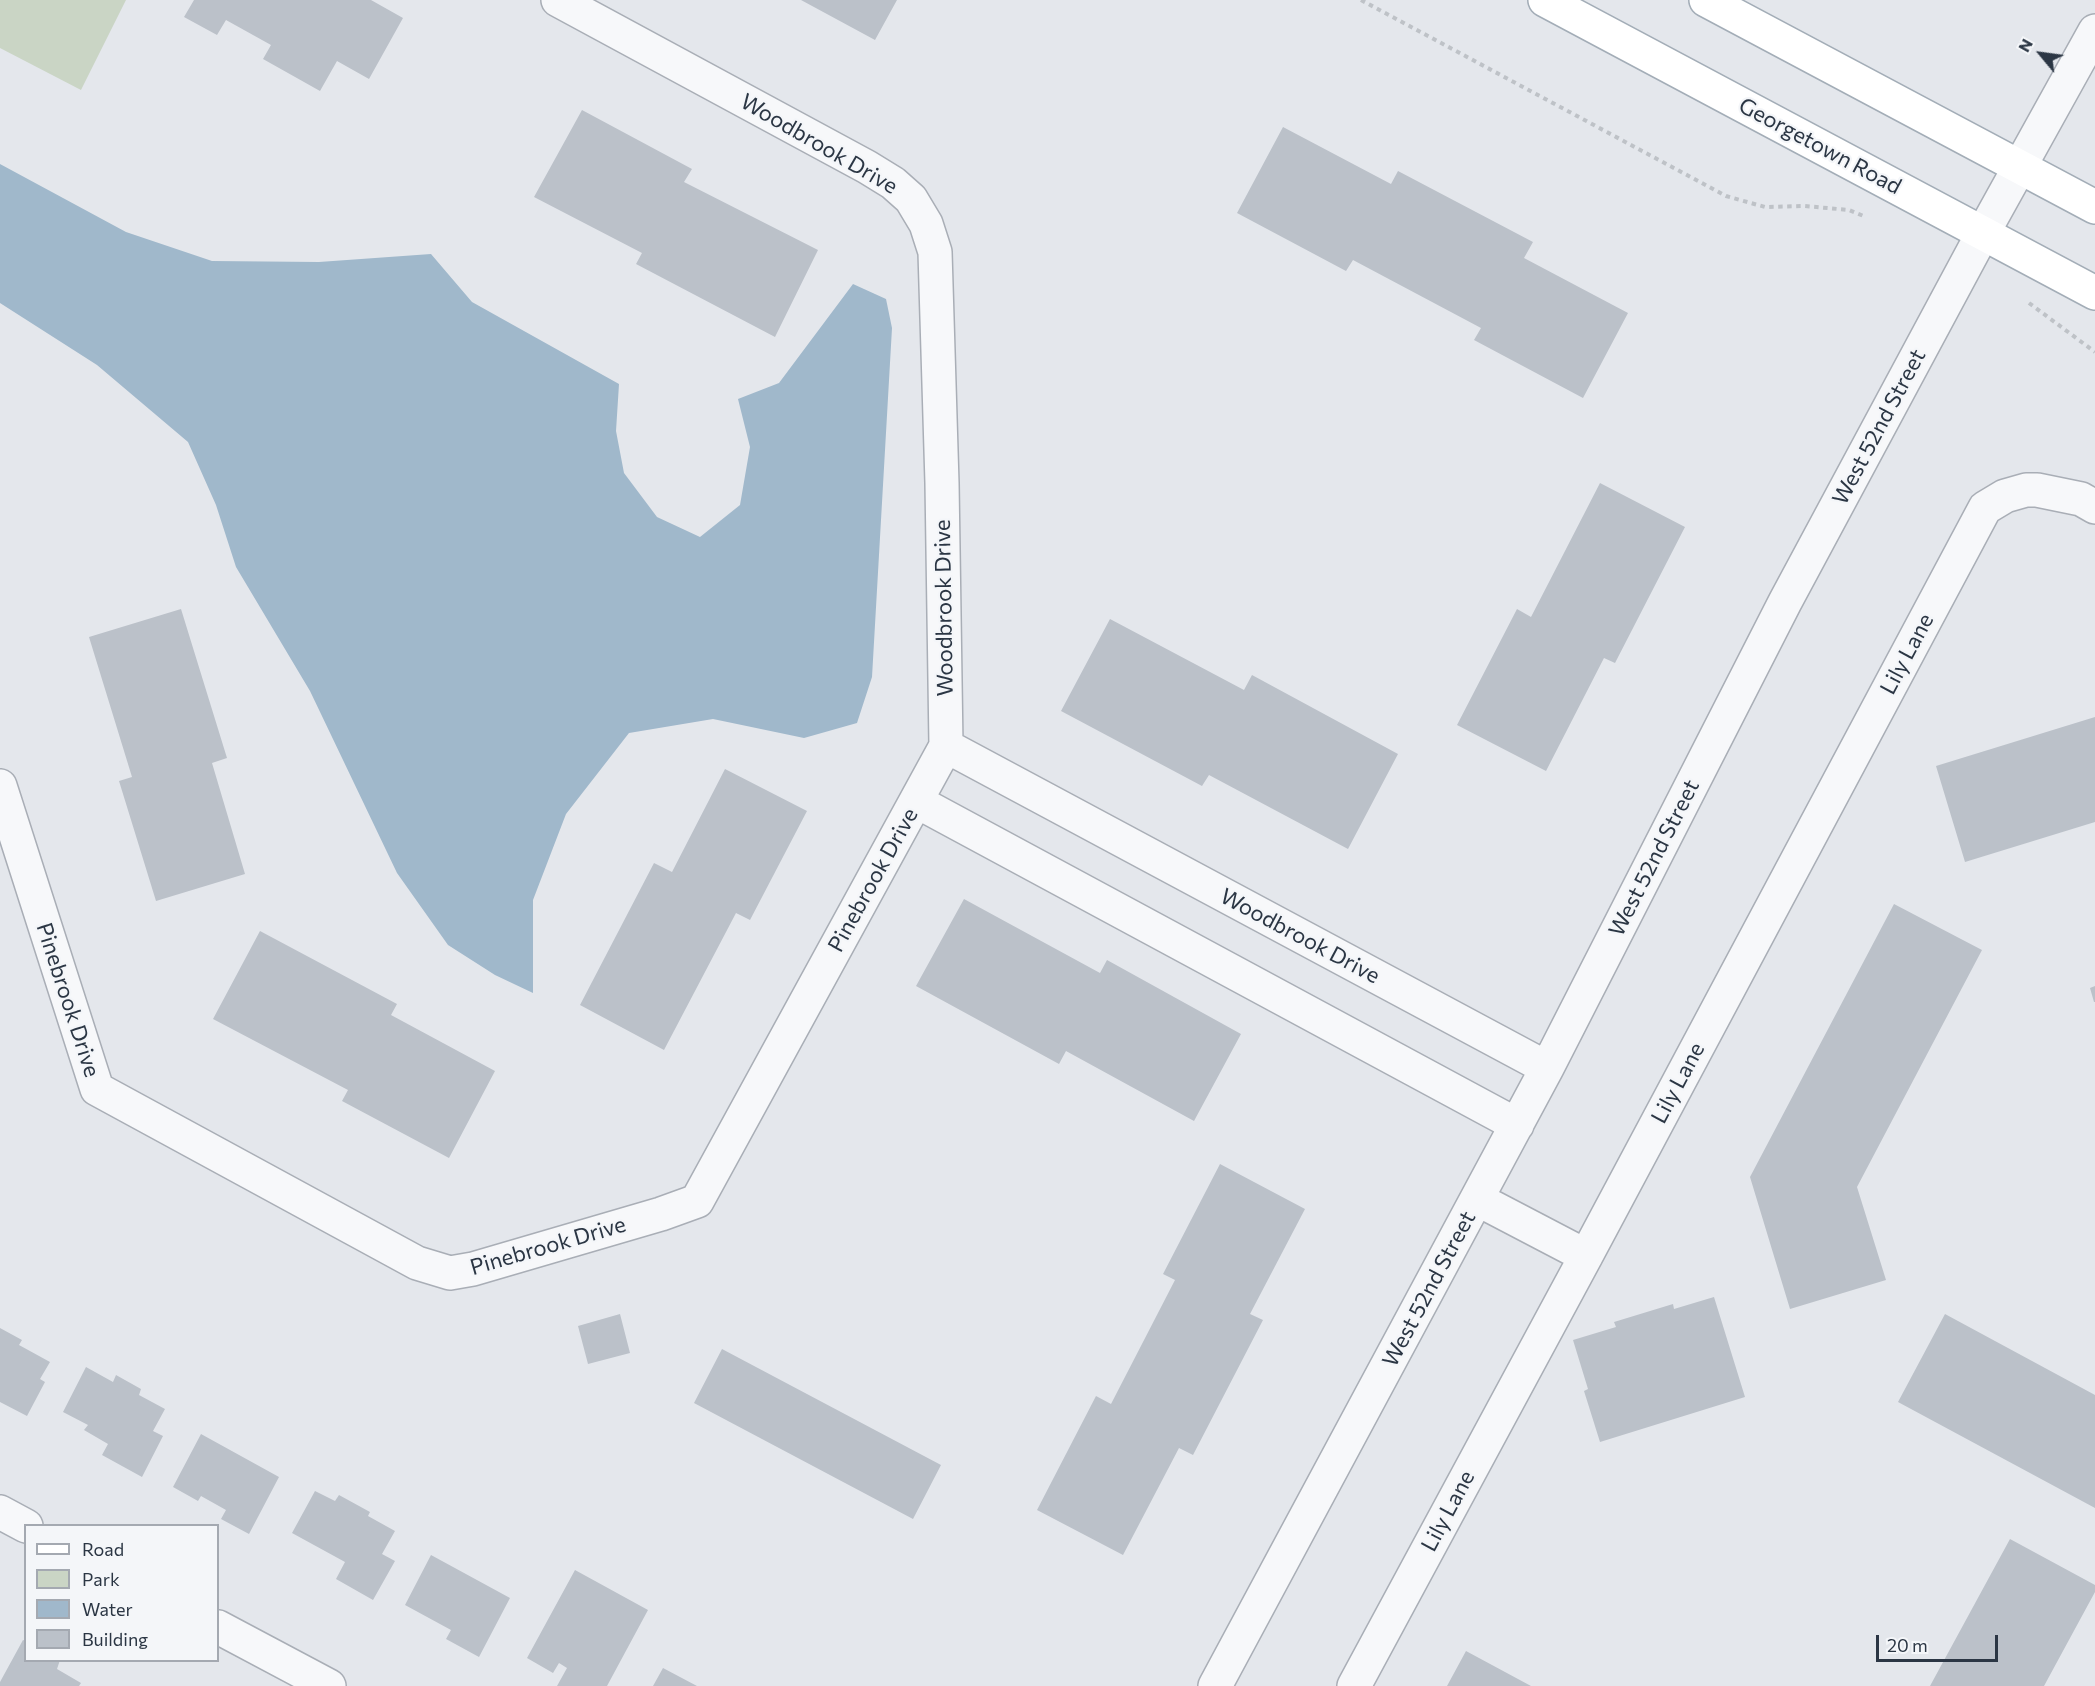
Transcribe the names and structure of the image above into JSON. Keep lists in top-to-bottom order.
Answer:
{
  "streets": {
    "main road": ["Georgetown Road"],
    "street": [
      "Woodbrook Drive",
      "West 52nd Street",
      "Lily Lane",
      "Pinebrook Drive"
    ]
  },
  "crossings": [
    ["Woodbrook Drive", "West 52nd Street"],
    ["Woodbrook Drive", "Pinebrook Drive"],
    ["Georgetown Road", "West 52nd Street"]
  ],
  "legend": [
    "Road",
    "Park",
    "Water",
    "Building"
  ],
  "scale_bar": "20 m",
  "north": "top left"
}
